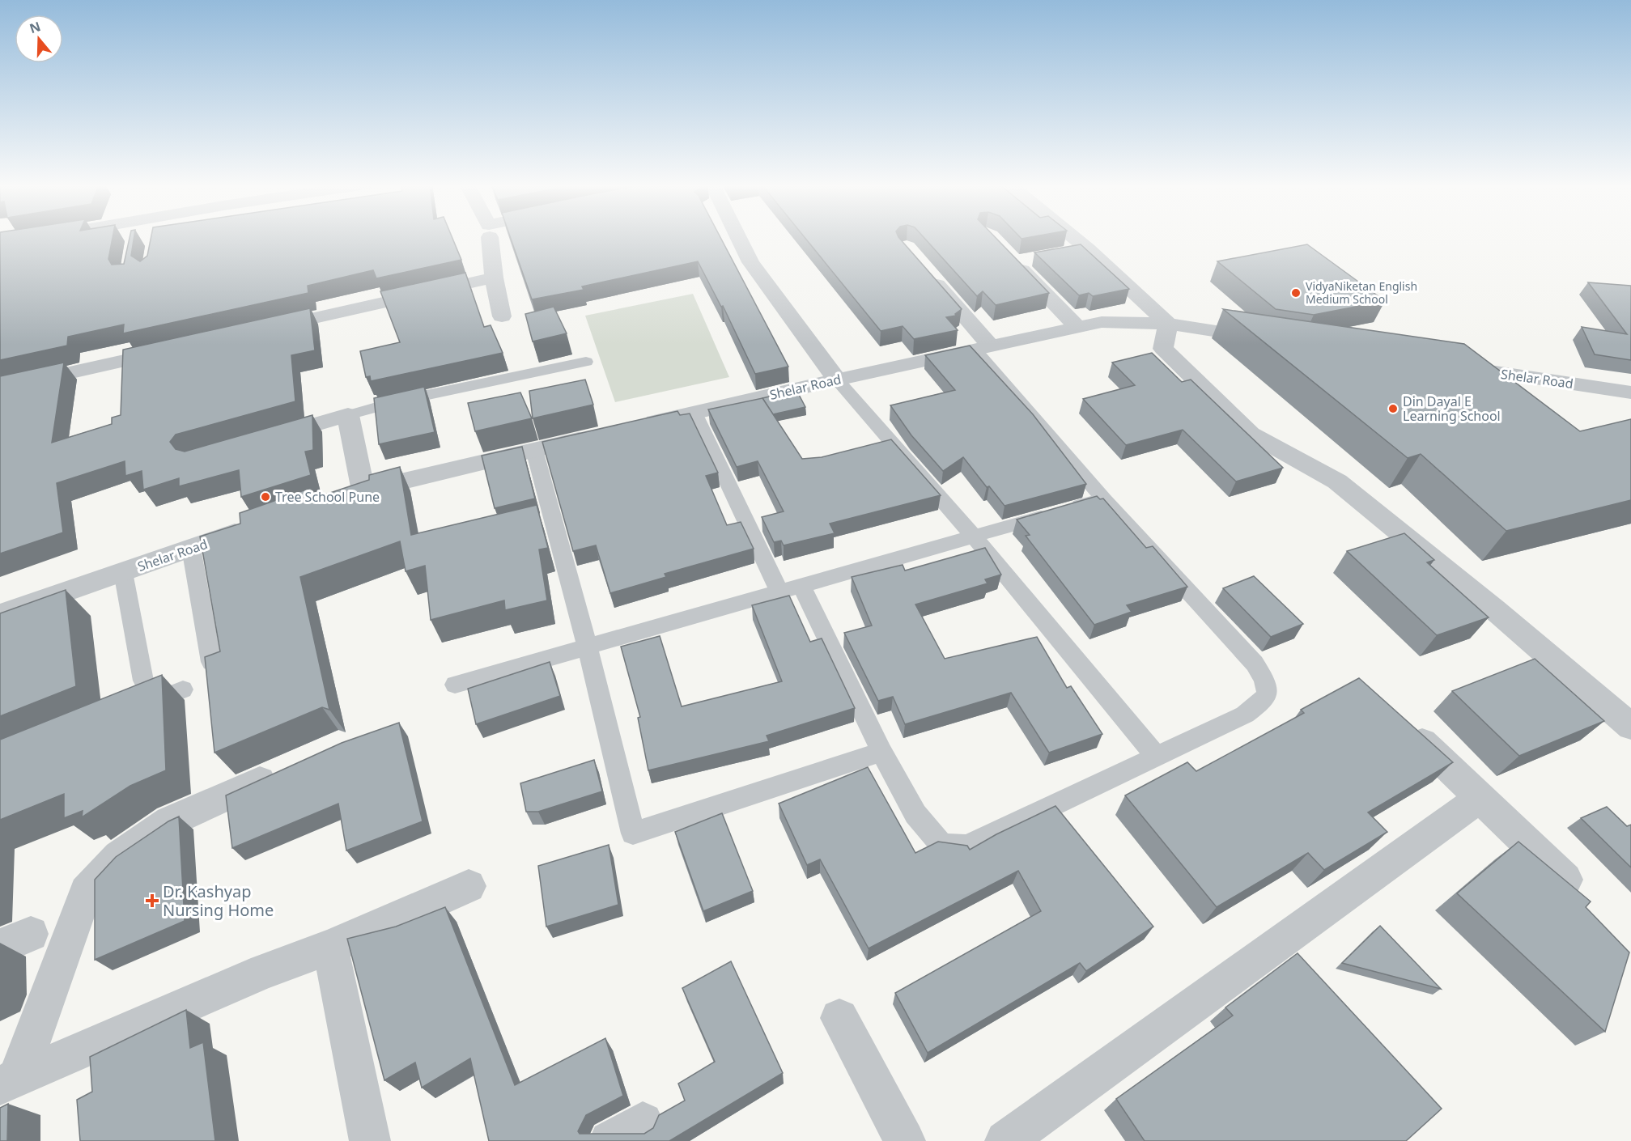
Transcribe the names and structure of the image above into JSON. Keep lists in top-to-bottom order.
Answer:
{
  "streets": {
    "street": ["Shelar Road"]
  },
  "places": {
    "other": ["VidyaNiketan English Medium School", "Din Dayal E Learning School", "Tree School Pune"],
    "health": ["Dr. Kashyap Nursing Home"]
  },
  "north": "top"
}
